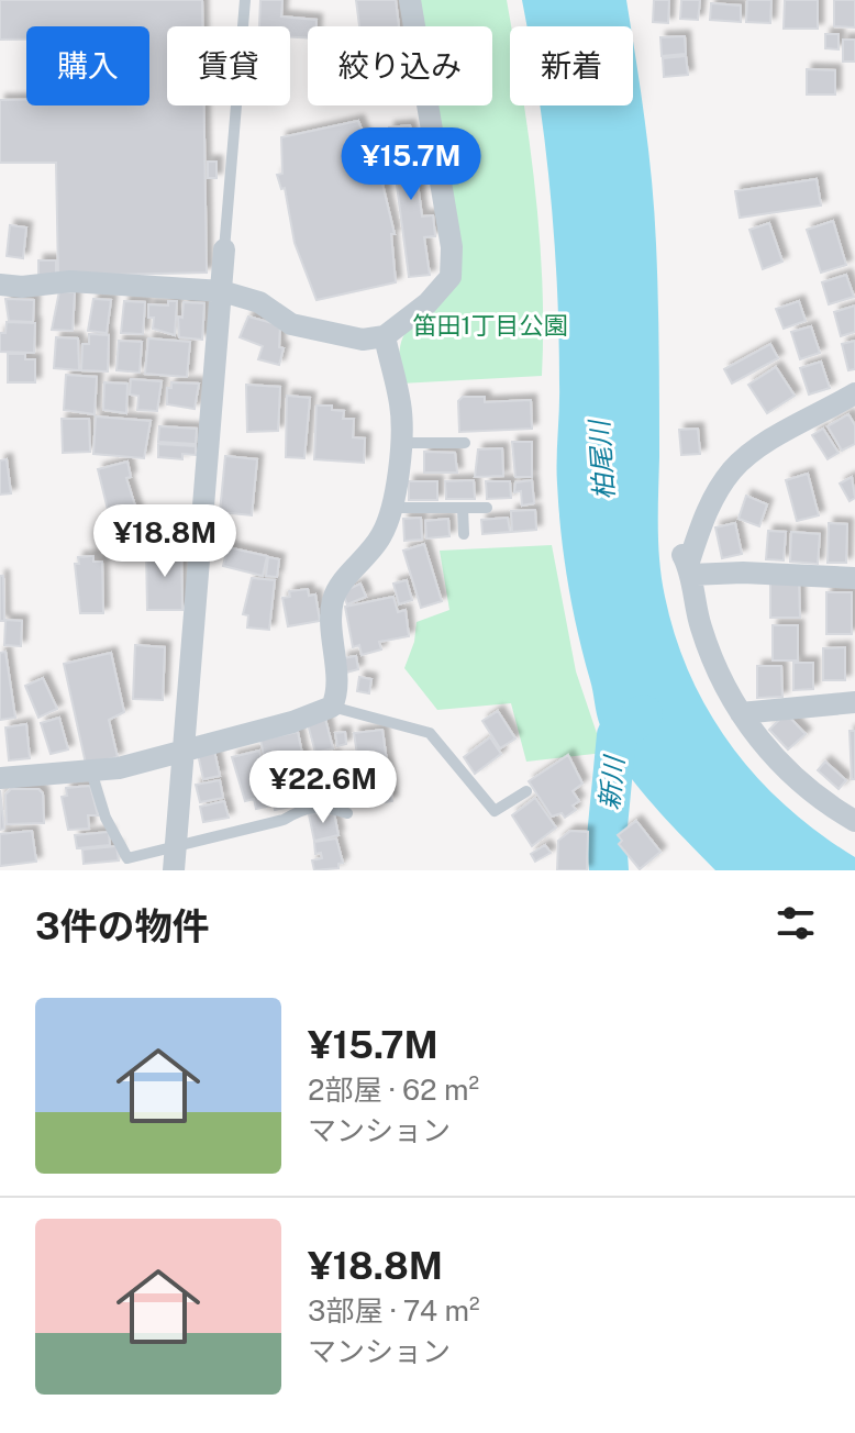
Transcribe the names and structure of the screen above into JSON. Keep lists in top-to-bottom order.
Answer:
{
  "water": ["柏尾川", "新川"],
  "parks": ["笛田1丁目公園"],
  "page": {
    "chip": [
      "購入",
      "賃貸",
      "絞り込み",
      "新着"
    ],
    "price": ["¥15.7M", "¥18.8M", "¥22.6M"],
    "heading": "3件の物件",
    "list": [
      {
        "name": "¥15.7M",
        "note": "2部屋 · 62 m² · マンション"
      },
      {
        "name": "¥18.8M",
        "note": "3部屋 · 74 m² · マンション"
      }
    ]
  }
}
